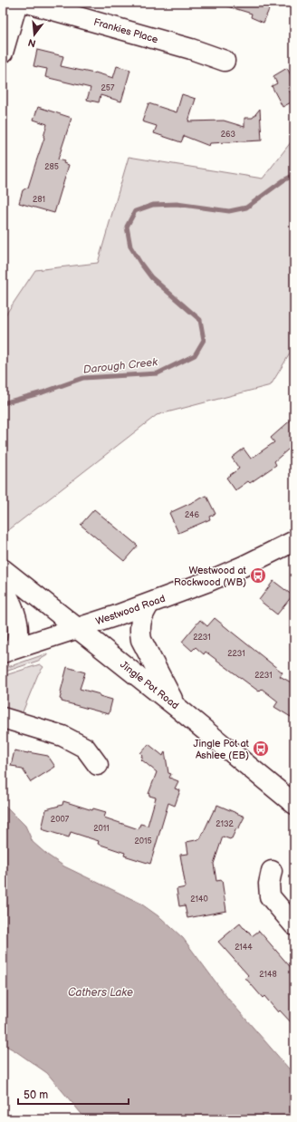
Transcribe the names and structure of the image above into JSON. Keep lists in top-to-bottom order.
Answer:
{
  "streets": {
    "street": ["Frankies Place", "Westwood Road", "Jingle Pot Road"]
  },
  "crossings": [
    ["Westwood Road", "Jingle Pot Road"]
  ],
  "water": ["Darough Creek", "Cathers Lake"],
  "places": {
    "bus stop": ["Westwood at Rockwood (WB)", "Jingle Pot at Ashlee (EB)"]
  },
  "house_numbers": [
    "257",
    "263",
    "285",
    "281",
    "246",
    "2231",
    "2231",
    "2231",
    "2007",
    "2132",
    "2011",
    "2015",
    "2140",
    "2144",
    "2148"
  ],
  "scale_bar": "50 m",
  "north": "bottom"
}
